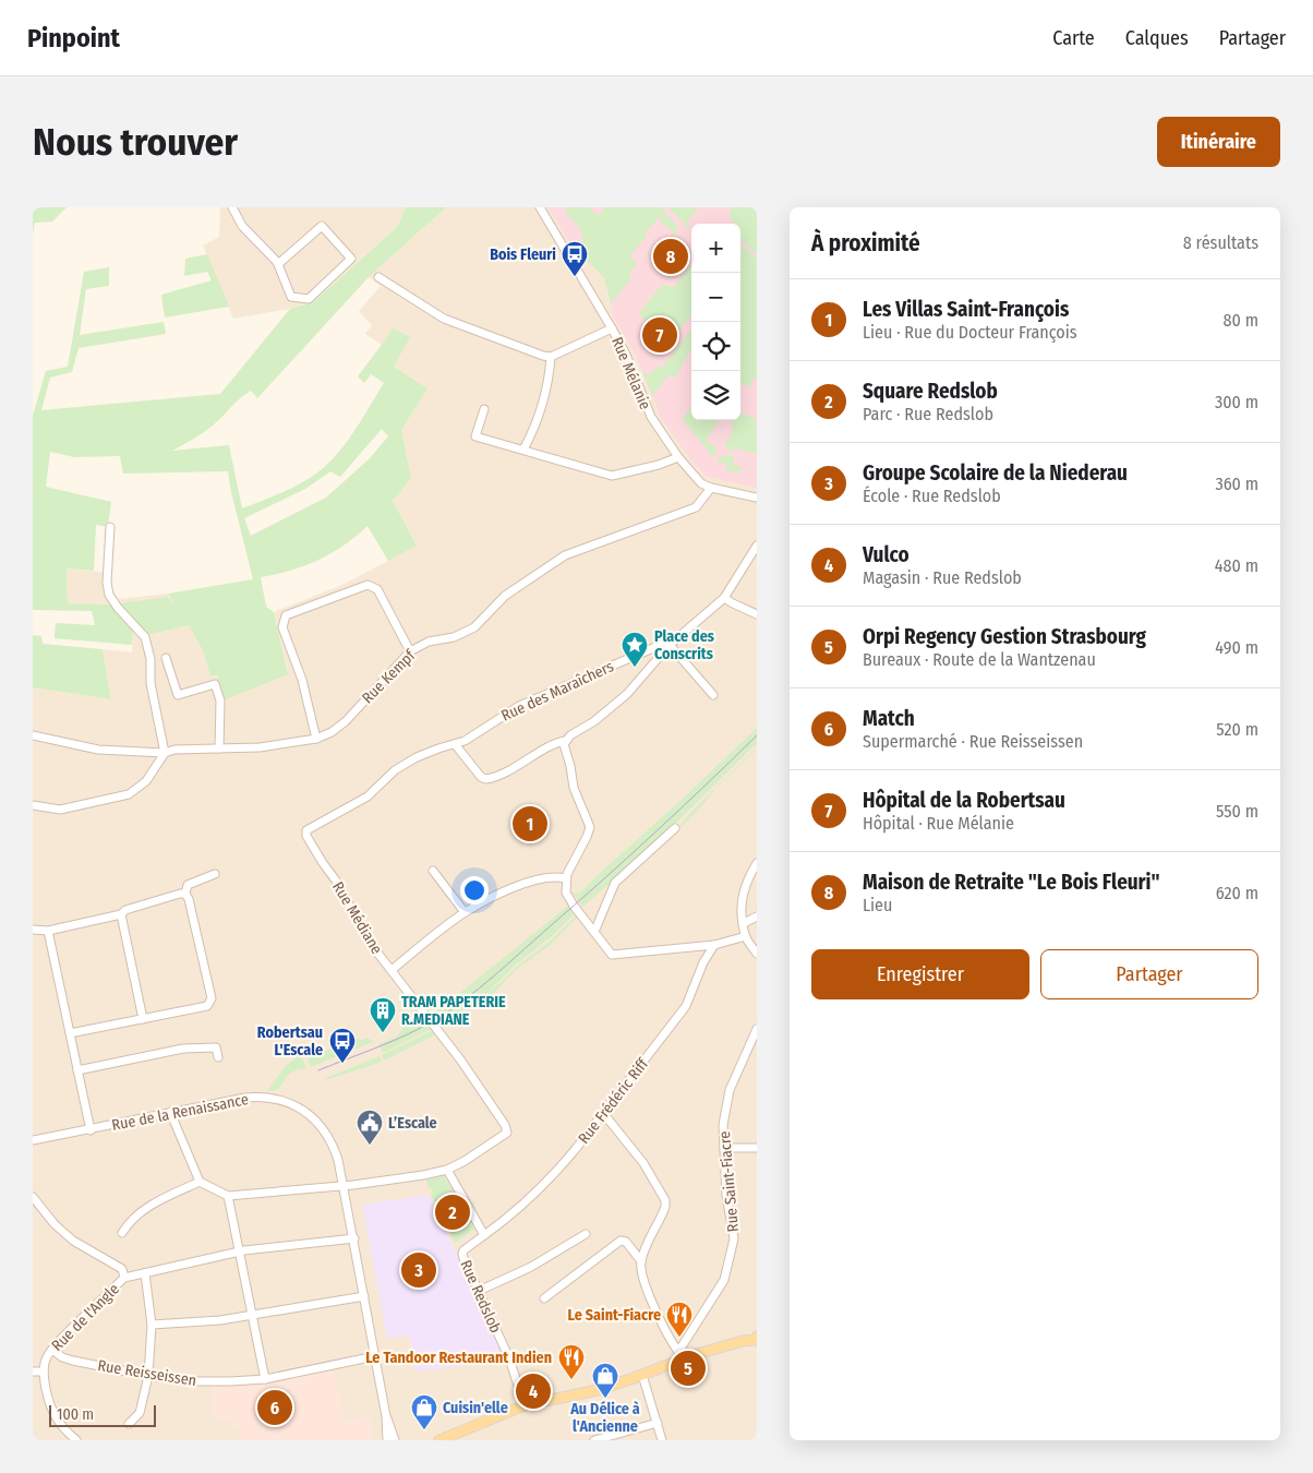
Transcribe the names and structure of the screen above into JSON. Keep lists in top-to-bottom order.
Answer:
{
  "streets": {
    "street": [
      "Rue Mélanie",
      "Rue Kempf",
      "Rue des Maraîchers",
      "Rue Médiane",
      "Rue Frédéric Riff",
      "Rue de la Renaissance",
      "Rue Saint-Fiacre",
      "Rue Redslob",
      "Rue de l'Angle",
      "Rue Reisseissen"
    ]
  },
  "crossings": [
    ["Rue Mélanie", "Rue Kempf"],
    ["Rue des Maraîchers", "Rue Médiane"],
    ["Rue Frédéric Riff", "Rue Redslob"],
    ["Rue de la Renaissance", "Rue Reisseissen"],
    ["Rue de l'Angle", "Rue Reisseissen"]
  ],
  "places": {
    "bus stop": ["Bois Fleuri", "Robertsau L'Escale"],
    "place": ["Place des Conscrits"],
    "building": ["TRAM PAPETERIE R.MEDIANE"],
    "public building": ["L’Escale"],
    "restaurant": ["Le Saint-Fiacre", "Le Tandoor Restaurant Indien"],
    "shop": ["Au Délice à l'Ancienne", "Cuisin'elle"]
  },
  "scale_bar": "100 m",
  "page": {
    "header": "Pinpoint",
    "nav": ["Carte", "Calques", "Partager"],
    "buttons": [
      "Itinéraire",
      ["Enregistrer", "Partager"]
    ],
    "title": "Nous trouver",
    "heading": ["À proximité", "8 résultats"],
    "map_buttons": ["+", "−"],
    "pins": [
      "8",
      "7",
      "1",
      "2",
      "3",
      "5",
      "4",
      "6"
    ],
    "list": [
      {
        "mark": "1",
        "name": "Les Villas Saint-François",
        "note": "Lieu · Rue du Docteur François",
        "value": "80 m"
      },
      {
        "mark": "2",
        "name": "Square Redslob",
        "note": "Parc · Rue Redslob",
        "value": "300 m"
      },
      {
        "mark": "3",
        "name": "Groupe Scolaire de la Niederau",
        "note": "École · Rue Redslob",
        "value": "360 m"
      },
      {
        "mark": "4",
        "name": "Vulco",
        "note": "Magasin · Rue Redslob",
        "value": "480 m"
      },
      {
        "mark": "5",
        "name": "Orpi Regency Gestion Strasbourg",
        "note": "Bureaux · Route de la Wantzenau",
        "value": "490 m"
      },
      {
        "mark": "6",
        "name": "Match",
        "note": "Supermarché · Rue Reisseissen",
        "value": "520 m"
      },
      {
        "mark": "7",
        "name": "Hôpital de la Robertsau",
        "note": "Hôpital · Rue Mélanie",
        "value": "550 m"
      },
      {
        "mark": "8",
        "name": "Maison de Retraite \"Le Bois Fleuri\"",
        "note": "Lieu",
        "value": "620 m"
      }
    ],
    "scale": "100 m"
  }
}
